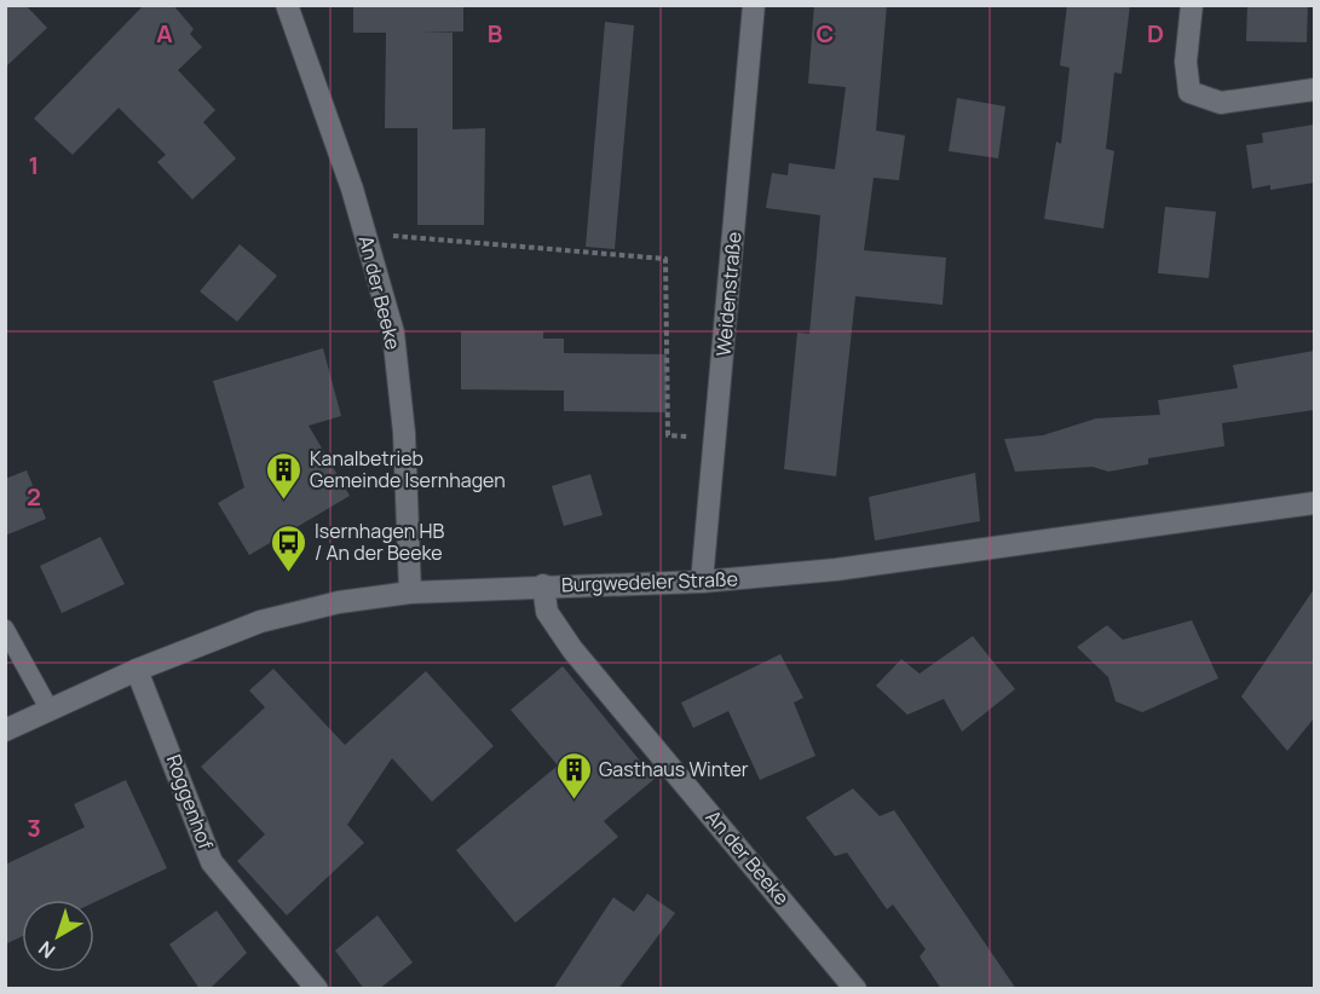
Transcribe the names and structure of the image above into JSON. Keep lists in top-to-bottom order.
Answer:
{
  "streets": {
    "street": [
      "An der Beeke",
      "Weidenstraße",
      "Burgwedeler Straße",
      "Roggenhof"
    ]
  },
  "crossings": [
    ["An der Beeke", "Burgwedeler Straße"],
    ["Weidenstraße", "Burgwedeler Straße"],
    ["Burgwedeler Straße", "Roggenhof"]
  ],
  "places": {
    "building": ["Kanalbetrieb Gemeinde Isernhagen", "Gasthaus Winter"],
    "bus stop": ["Isernhagen HB / An der Beeke"]
  },
  "north": "bottom left",
  "grid": {
    "columns": [
      "A",
      "B",
      "C",
      "D"
    ],
    "rows": ["1", "2", "3"]
  }
}
